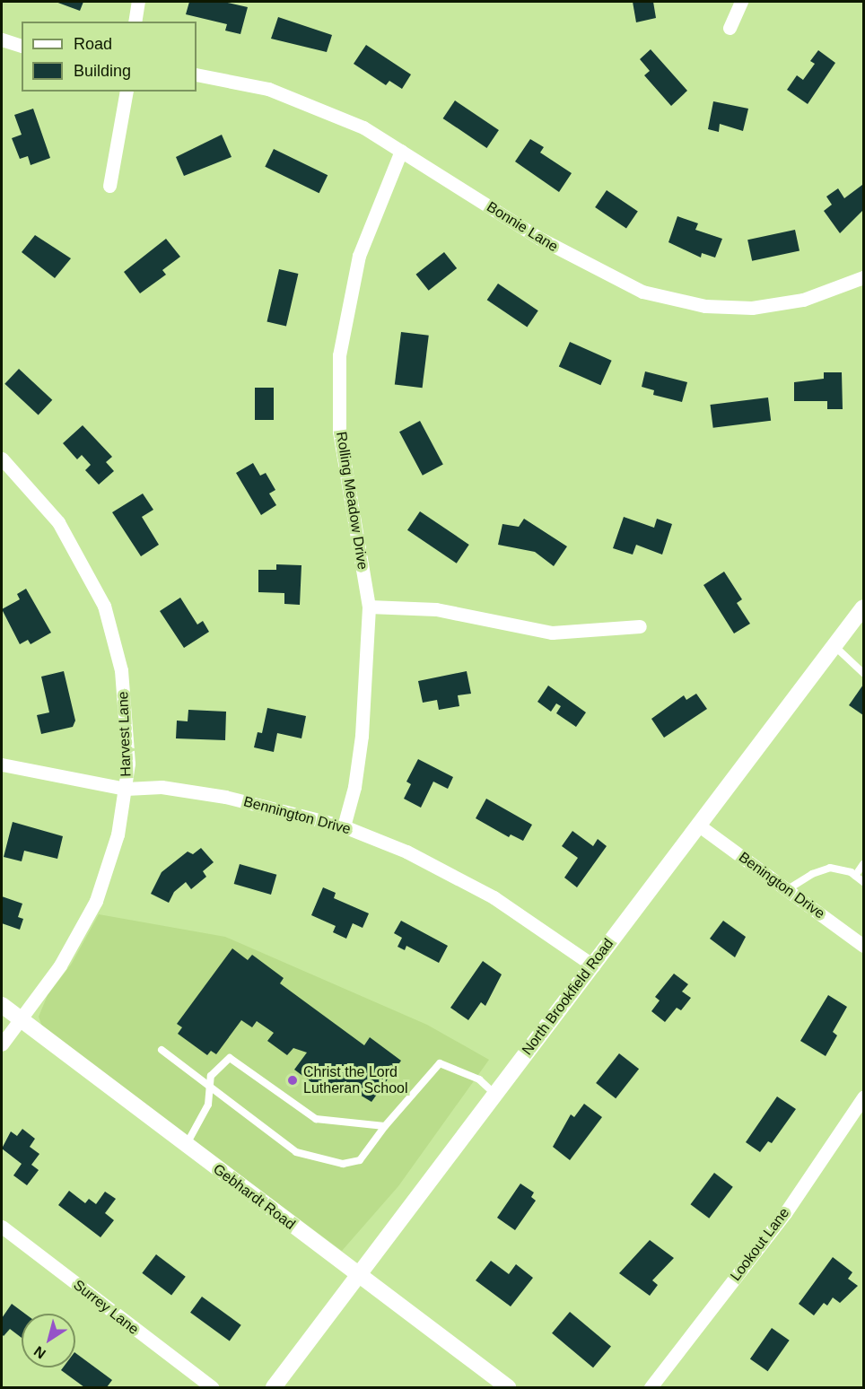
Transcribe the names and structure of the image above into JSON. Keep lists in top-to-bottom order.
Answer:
{
  "streets": {
    "street": [
      "Bonnie Lane",
      "Rolling Meadow Drive",
      "Harvest Lane",
      "Bennington Drive",
      "Benington Drive",
      "North Brookfield Road",
      "Gebhardt Road",
      "Lookout Lane",
      "Surrey Lane"
    ]
  },
  "crossings": [
    ["Bonnie Lane", "Rolling Meadow Drive"],
    ["Rolling Meadow Drive", "Bennington Drive"],
    ["Harvest Lane", "Bennington Drive"],
    ["Harvest Lane", "Gebhardt Road"],
    ["Bennington Drive", "North Brookfield Road"],
    ["Benington Drive", "North Brookfield Road"],
    ["North Brookfield Road", "Gebhardt Road"]
  ],
  "places": ["Christ the Lord Lutheran School"],
  "legend": ["Road", "Building"],
  "north": "bottom left"
}
